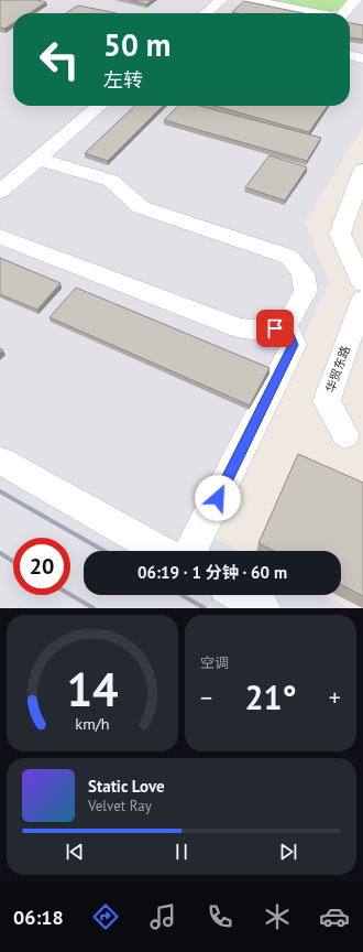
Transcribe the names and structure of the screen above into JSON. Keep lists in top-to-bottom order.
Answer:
{
  "streets": {
    "street": ["华贸东路"]
  },
  "page": {
    "turn": ["50 m", "左转"],
    "limit": "20",
    "trip": "06:19 · 1 分钟 · 60 m",
    "tile": "空调",
    "heat": ["−", "21°", "+"],
    "song": ["Static Love", "Velvet Ray"],
    "tabs": "06:18",
    "gauge": ["14", "km/h"]
  }
}
